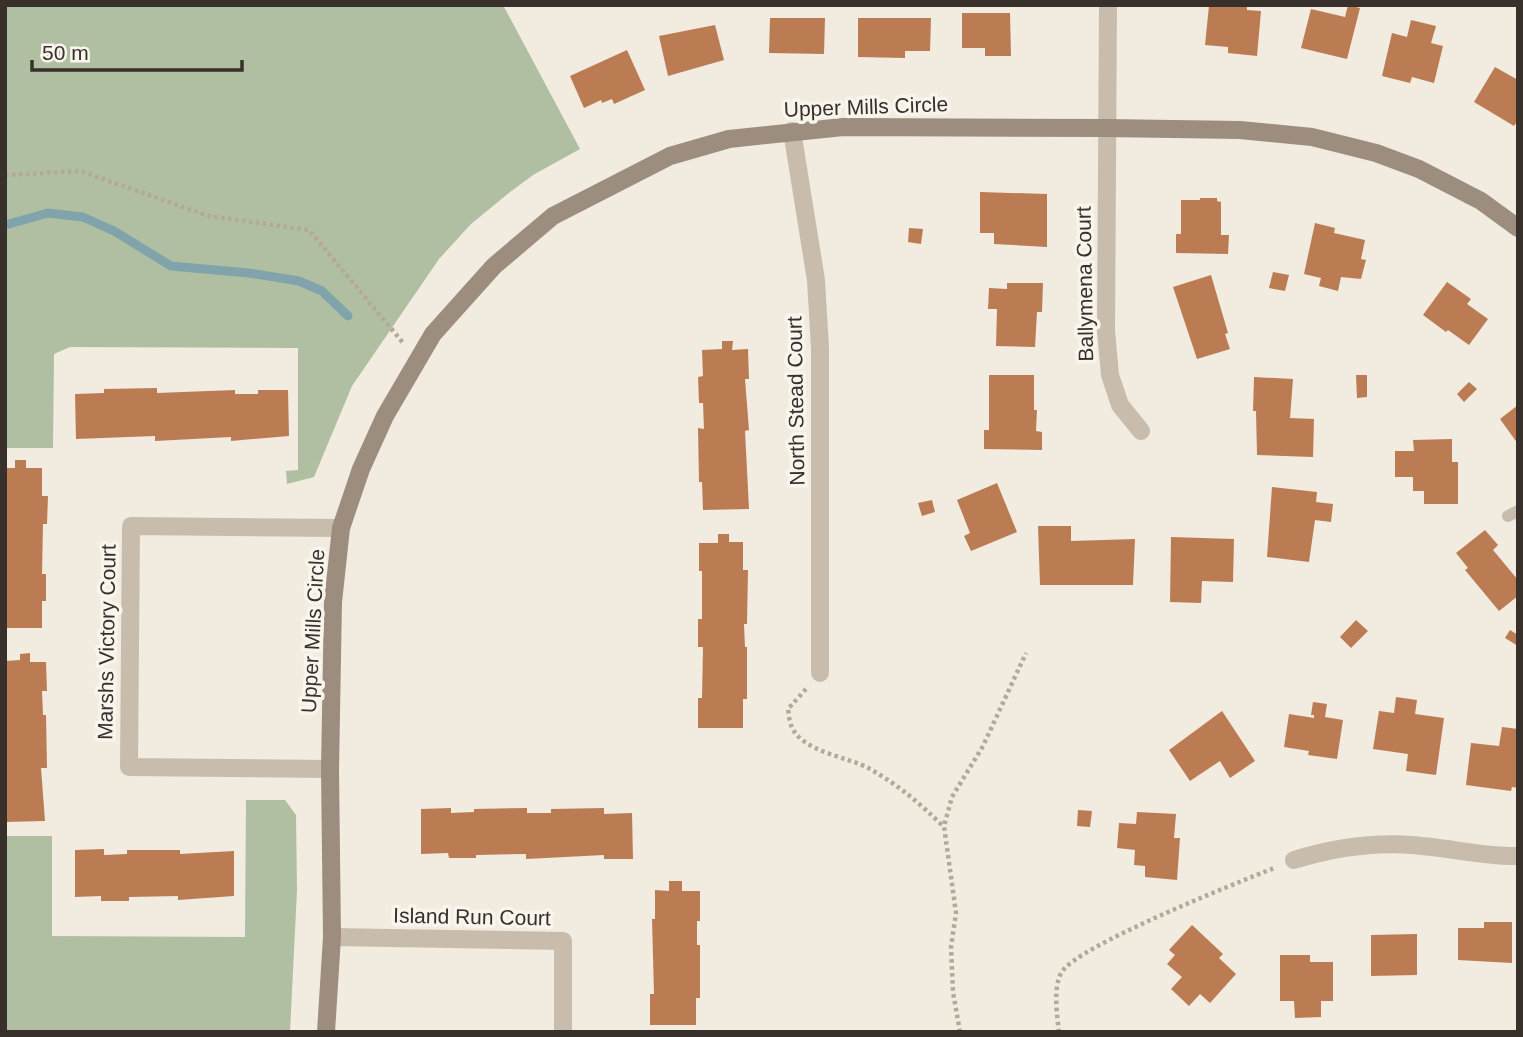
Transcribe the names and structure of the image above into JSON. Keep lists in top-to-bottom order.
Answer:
{
  "streets": {
    "street": [
      "Upper Mills Circle",
      "Ballymena Court",
      "North Stead Court",
      "Marshs Victory Court",
      "Island Run Court"
    ]
  },
  "crossings": [
    ["Upper Mills Circle", "Ballymena Court"],
    ["Upper Mills Circle", "North Stead Court"],
    ["Upper Mills Circle", "Marshs Victory Court"],
    ["Upper Mills Circle", "Island Run Court"]
  ],
  "scale_bar": "50 m"
}
